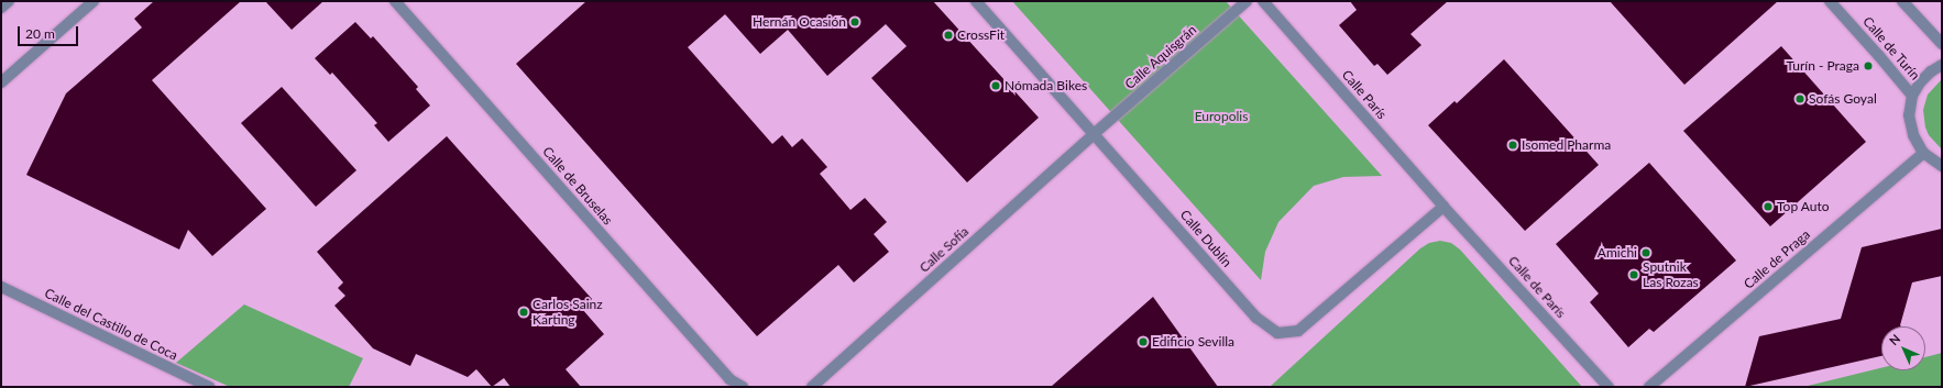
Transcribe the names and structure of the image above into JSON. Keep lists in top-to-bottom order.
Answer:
{
  "streets": {
    "street": [
      "Calle de Turín",
      "Calle Aquisgrán",
      "Calle París",
      "Calle de Bruselas",
      "Calle Dublín",
      "Calle Sofía",
      "Calle de Praga",
      "Calle de París",
      "Calle del Castillo de Coca"
    ]
  },
  "crossings": [
    ["Calle Aquisgrán", "Calle Dublín"],
    ["Calle Aquisgrán", "Calle Sofía"],
    ["Calle París", "Calle Dublín"],
    ["Calle París", "Calle de París"],
    ["Calle Dublín", "Calle Sofía"],
    ["Calle Dublín", "Calle de París"]
  ],
  "parks": ["Europolis"],
  "places": [
    "Hernán Ocasión",
    "CrossFit",
    "Turín - Praga",
    "Nómada Bikes",
    "Sofás Goyal",
    "Isomed Pharma",
    "Top Auto",
    "Amichi",
    "Sputnik Las Rozas",
    "Carlos Sainz Karting",
    "Edificio Sevilla"
  ],
  "scale_bar": "20 m",
  "north": "top left"
}
